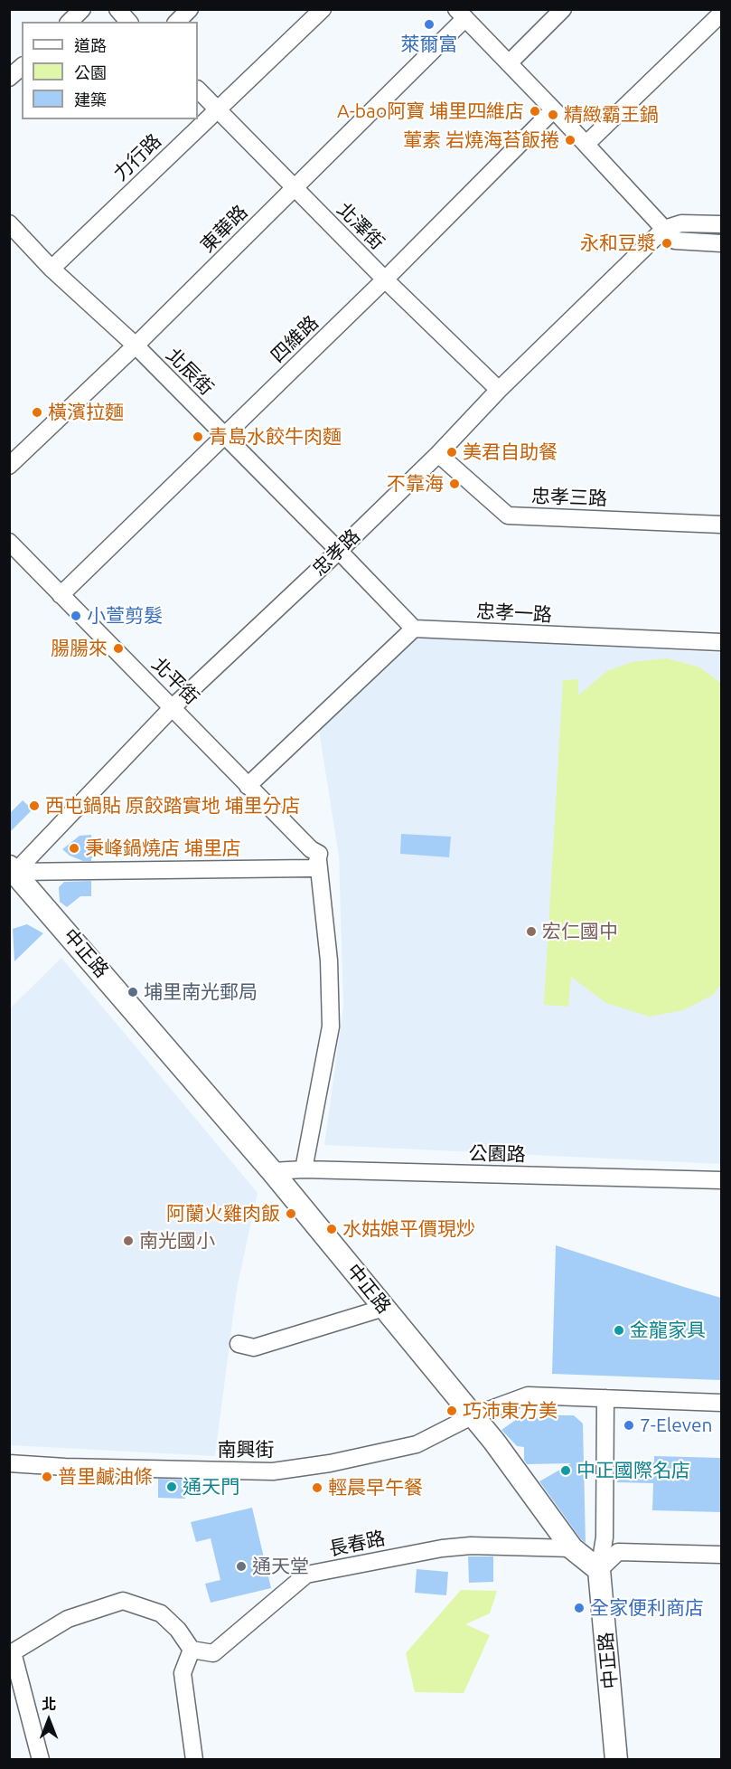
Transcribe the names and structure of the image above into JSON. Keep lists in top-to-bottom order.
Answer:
{
  "streets": {
    "main road": ["中正路"],
    "street": [
      "力行路",
      "北澤街",
      "東華路",
      "四維路",
      "北辰街",
      "忠孝三路",
      "忠孝路",
      "忠孝一路",
      "北平街",
      "公園路",
      "南興街",
      "長春路"
    ]
  },
  "crossings": [
    ["力行路", "北澤街"],
    ["力行路", "北辰街"],
    ["北澤街", "東華路"],
    ["北澤街", "四維路"],
    ["北澤街", "忠孝路"],
    ["東華路", "北辰街"],
    ["四維路", "北辰街"],
    ["四維路", "北平街"],
    ["北辰街", "忠孝路"],
    ["忠孝三路", "忠孝路"],
    ["忠孝路", "北平街"],
    ["忠孝路", "中正路"],
    ["中正路", "公園路"],
    ["中正路", "南興街"],
    ["中正路", "長春路"]
  ],
  "places": [
    "萊爾富",
    "A-bao阿寶 埔里四維店",
    "精緻霸王鍋",
    "葷素 岩燒海苔飯捲",
    "永和豆漿",
    "橫濱拉麵",
    "青島水餃牛肉麵",
    "美君自助餐",
    "不靠海",
    "小萱剪髮",
    "腸腸來",
    "西屯鍋貼 原餃踏實地 埔里分店",
    "秉峰鍋燒店 埔里店",
    "宏仁國中",
    "埔里南光郵局",
    "阿蘭火雞肉飯",
    "水姑娘平價現炒",
    "南光國小",
    "金龍家具",
    "巧沛東方美",
    "7-Eleven",
    "中正國際名店",
    "普里鹹油條",
    "通天門",
    "輕晨早午餐",
    "通天堂",
    "全家便利商店"
  ],
  "legend": ["道路", "公園", "建築"],
  "north": "top"
}
